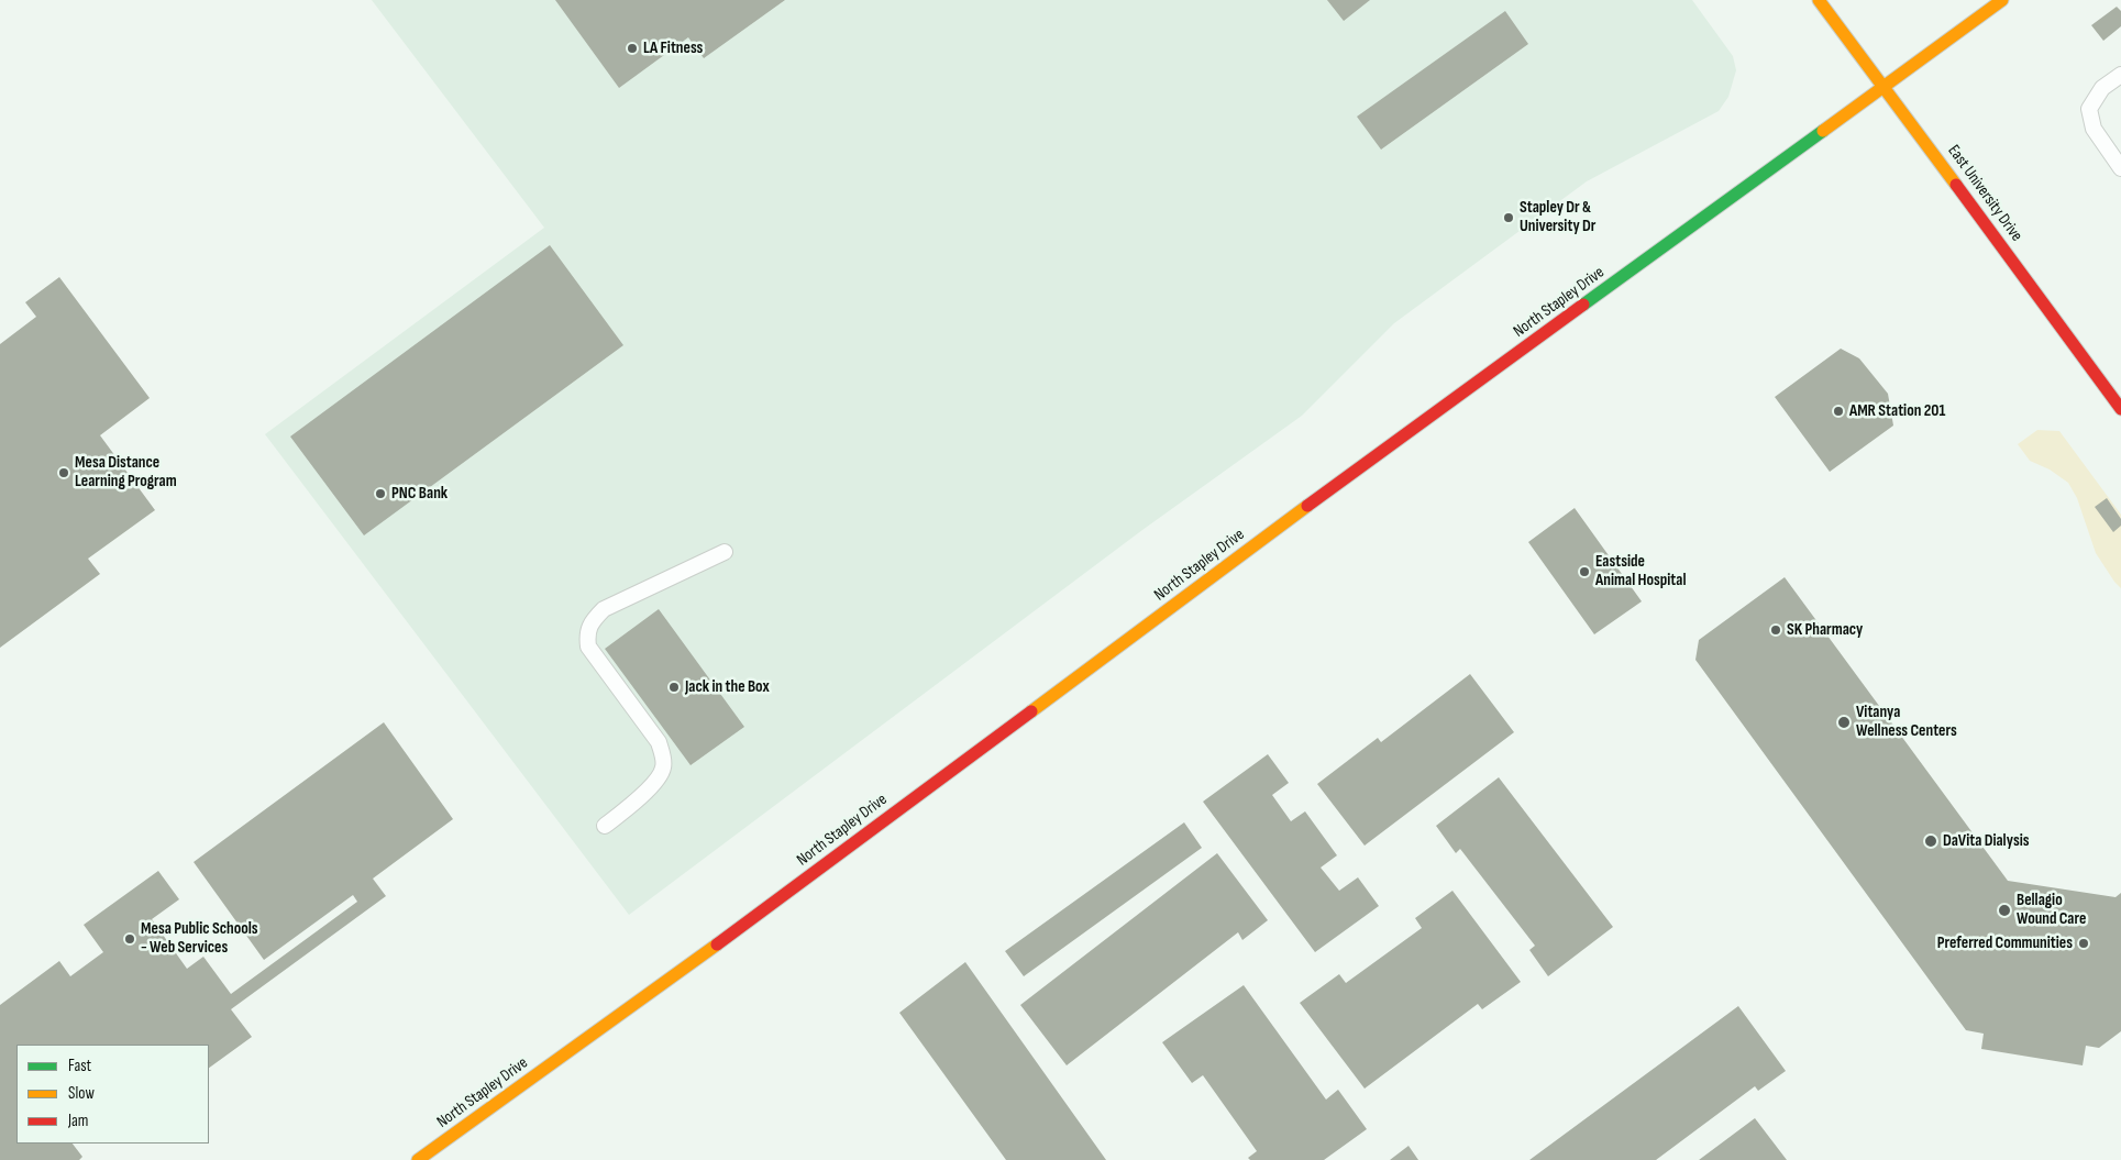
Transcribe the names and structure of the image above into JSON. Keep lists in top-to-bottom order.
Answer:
{
  "streets": {
    "main road": ["East University Drive", "North Stapley Drive"]
  },
  "crossings": [
    ["East University Drive", "North Stapley Drive"]
  ],
  "places": [
    "LA Fitness",
    "Stapley Dr & University Dr",
    "AMR Station 201",
    "Mesa Distance Learning Program",
    "PNC Bank",
    "Eastside Animal Hospital",
    "SK Pharmacy",
    "Jack in the Box",
    "Vitanya Wellness Centers",
    "DaVita Dialysis",
    "Bellagio Wound Care",
    "Mesa Public Schools - Web Services",
    "Preferred Communities"
  ],
  "legend": ["Fast", "Slow", "Jam"]
}
